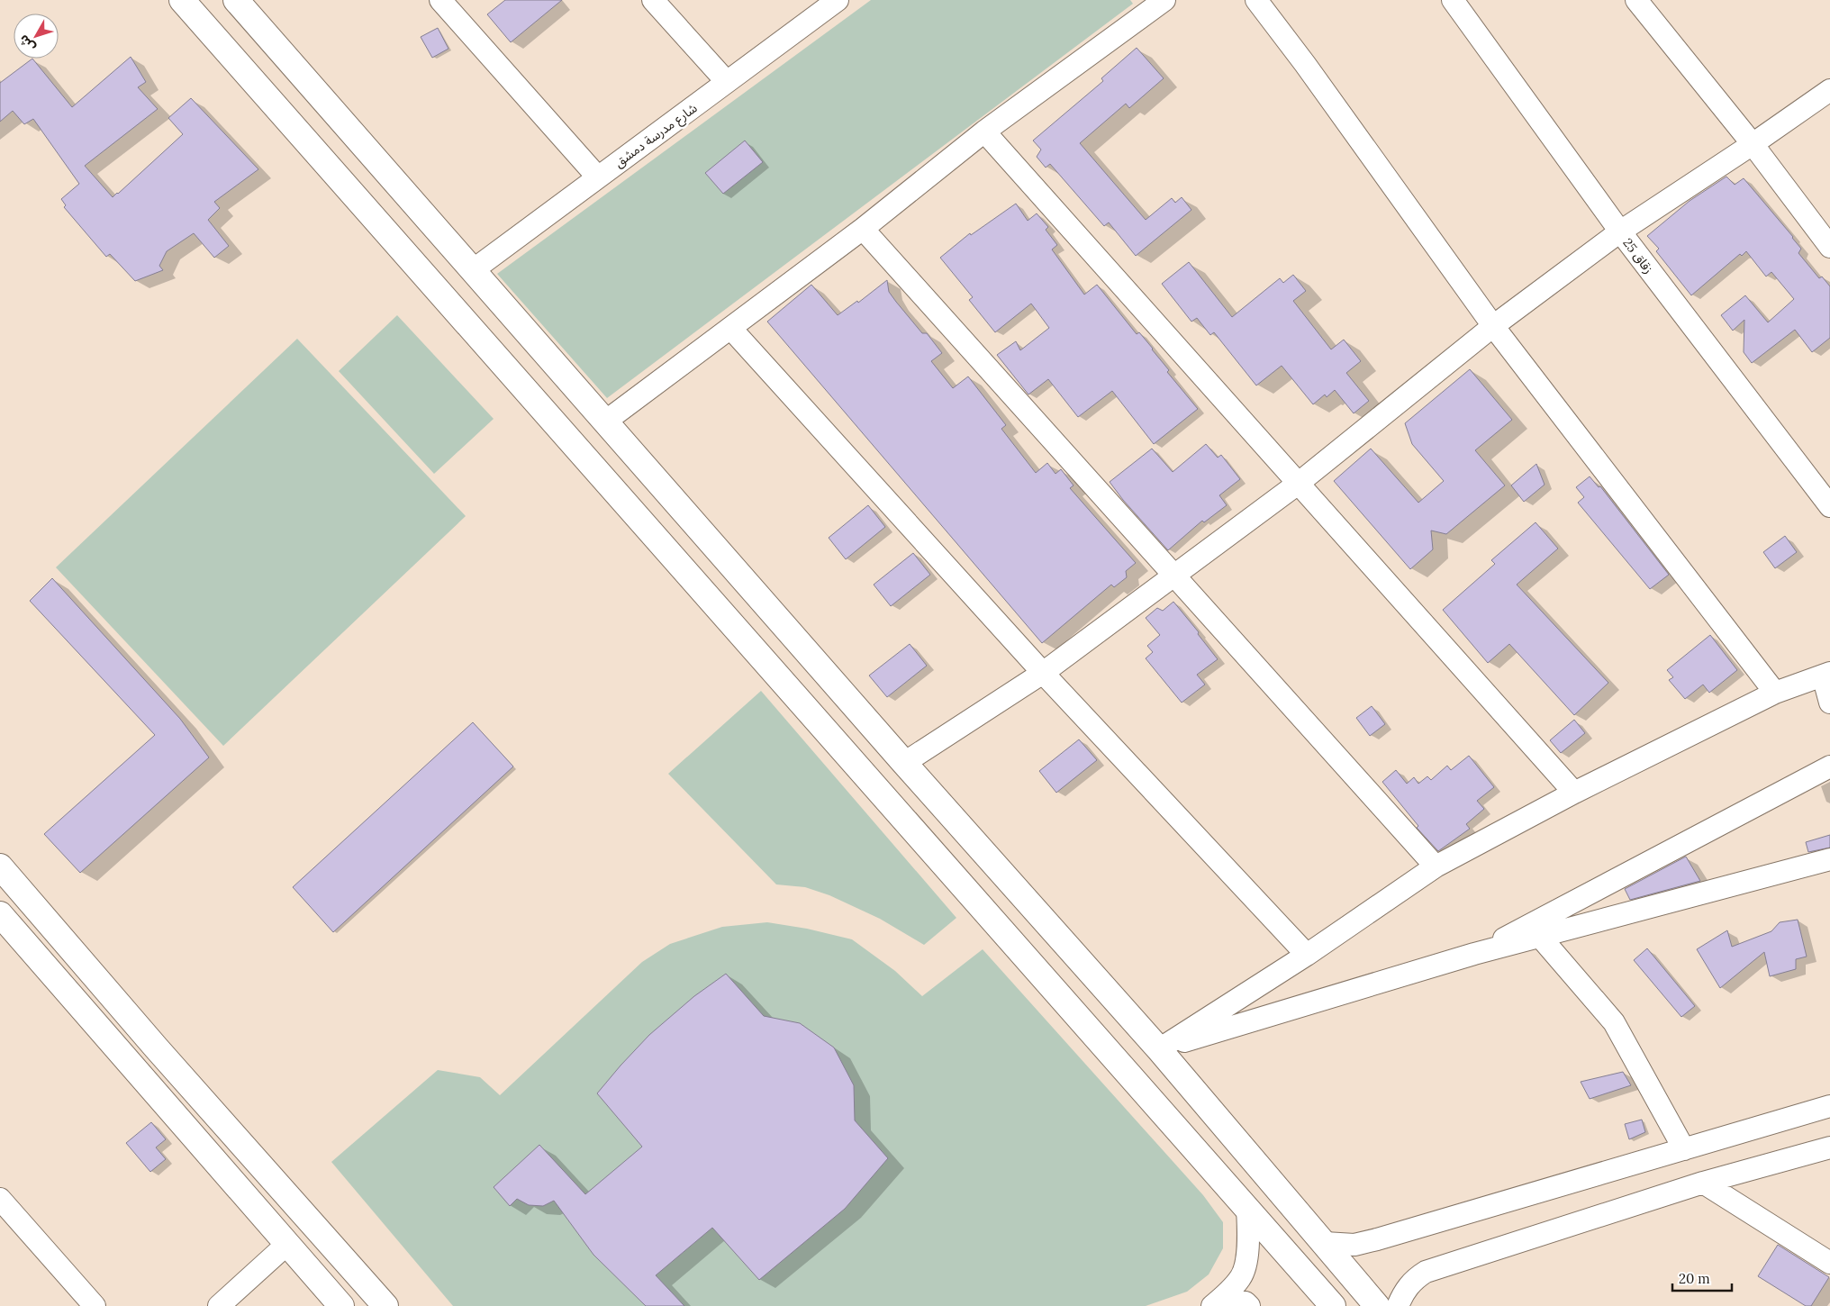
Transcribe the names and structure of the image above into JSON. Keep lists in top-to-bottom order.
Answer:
{
  "streets": {
    "street": ["شارع مدرسة دمشق", "زقاق 25"]
  },
  "scale_bar": "20 m",
  "north": "bottom left"
}
